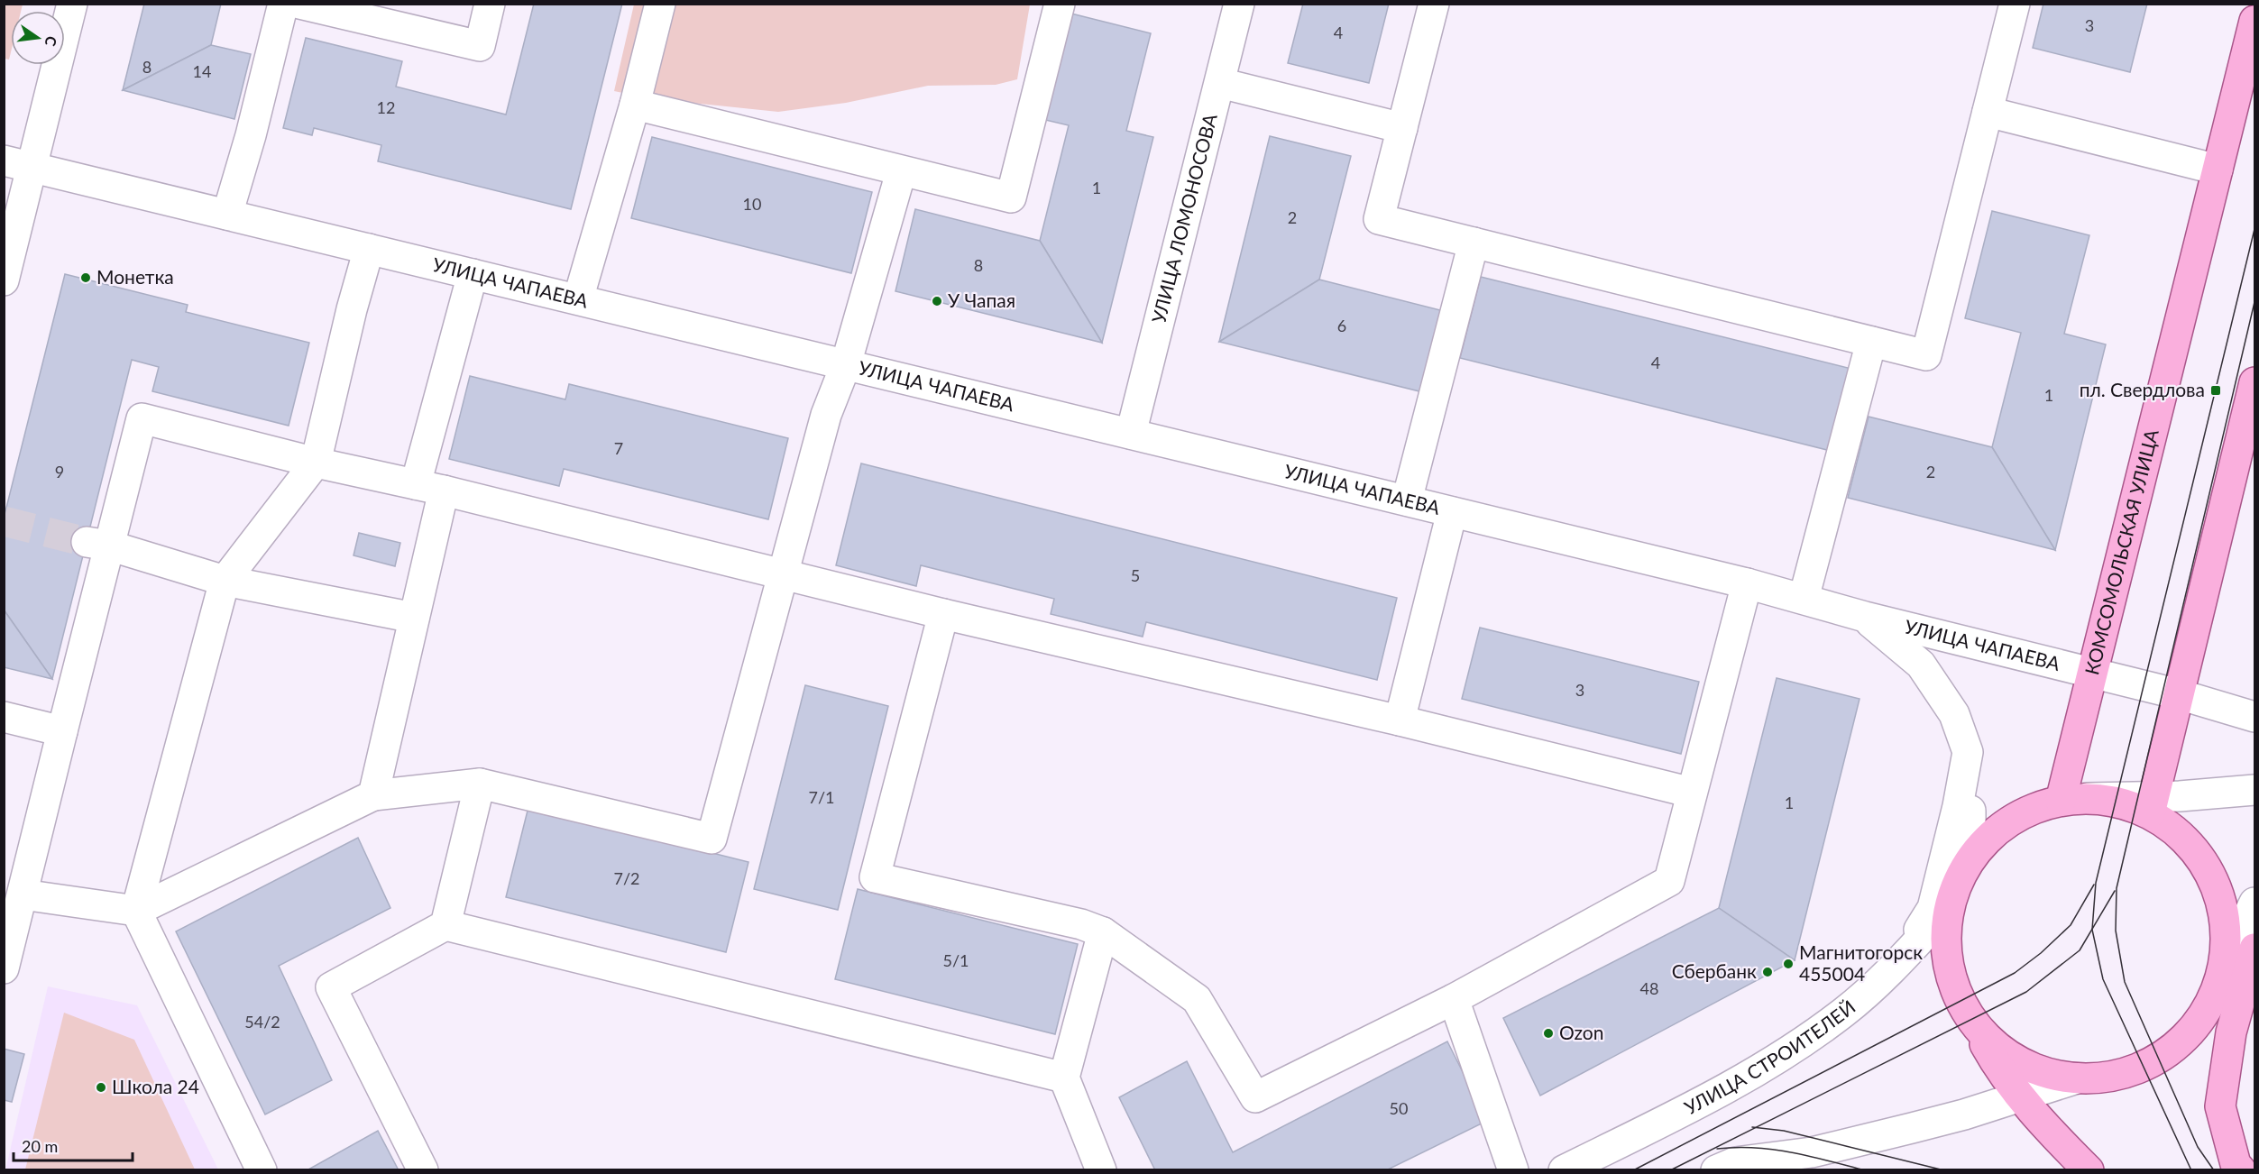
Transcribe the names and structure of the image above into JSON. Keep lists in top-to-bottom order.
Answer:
{
  "streets": {
    "main road": ["КОМСОМОЛЬСКАЯ УЛИЦА"],
    "street": ["УЛИЦА ЛОМОНОСОВА", "УЛИЦА ЧАПАЕВА", "УЛИЦА СТРОИТЕЛЕЙ"]
  },
  "crossings": [
    ["УЛИЦА ЛОМОНОСОВА", "УЛИЦА ЧАПАЕВА"],
    ["УЛИЦА ЧАПАЕВА", "КОМСОМОЛЬСКАЯ УЛИЦА"]
  ],
  "places": {
    "other": [
      "Монетка",
      "У Чапая",
      "Магнитогорск 455004",
      "Сбербанк",
      "Ozon",
      "Школа 24"
    ],
    "transit": ["пл. Свердлова"]
  },
  "house_numbers": [
    "3",
    "4",
    "8",
    "14",
    "12",
    "1",
    "10",
    "2",
    "8",
    "6",
    "4",
    "1",
    "7",
    "9",
    "2",
    "5",
    "3",
    "7/1",
    "1",
    "7/2",
    "5/1",
    "48",
    "54/2",
    "50"
  ],
  "scale_bar": "20 m",
  "north": "right"
}
